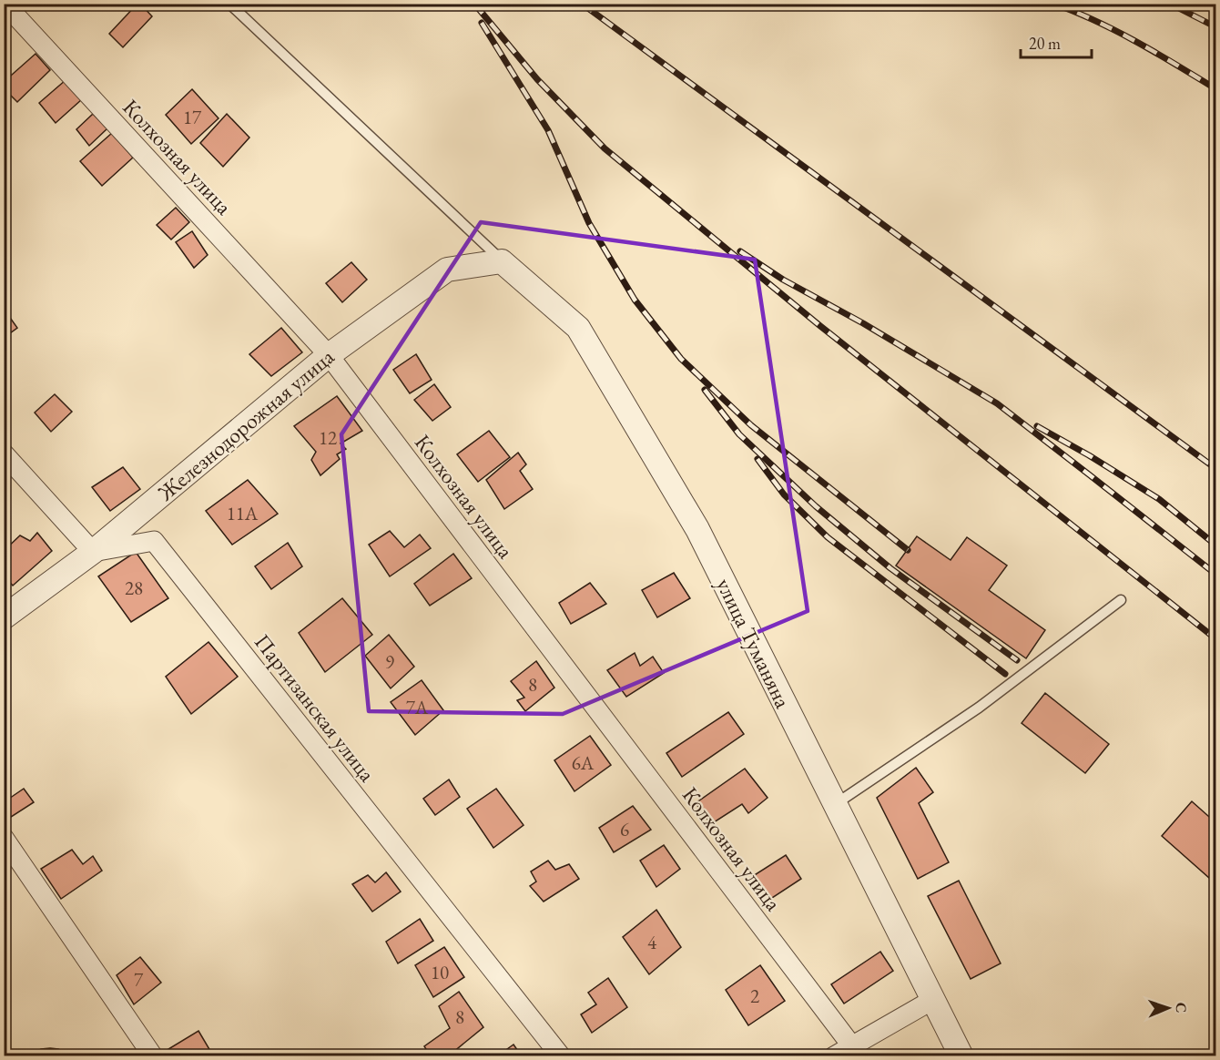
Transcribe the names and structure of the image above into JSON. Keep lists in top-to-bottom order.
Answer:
{
  "streets": {
    "street": [
      "Колхозная улица",
      "Железнодорожная улица",
      "улица Туманяна",
      "Партизанская улица"
    ]
  },
  "crossings": [
    ["Колхозная улица", "Железнодорожная улица"],
    ["Железнодорожная улица", "улица Туманяна"],
    ["Железнодорожная улица", "Партизанская улица"]
  ],
  "house_numbers": [
    "17",
    "12",
    "11А",
    "28",
    "9",
    "8",
    "7А",
    "6А",
    "6",
    "4",
    "10",
    "7",
    "2",
    "8"
  ],
  "scale_bar": "20 m",
  "north": "right"
}
